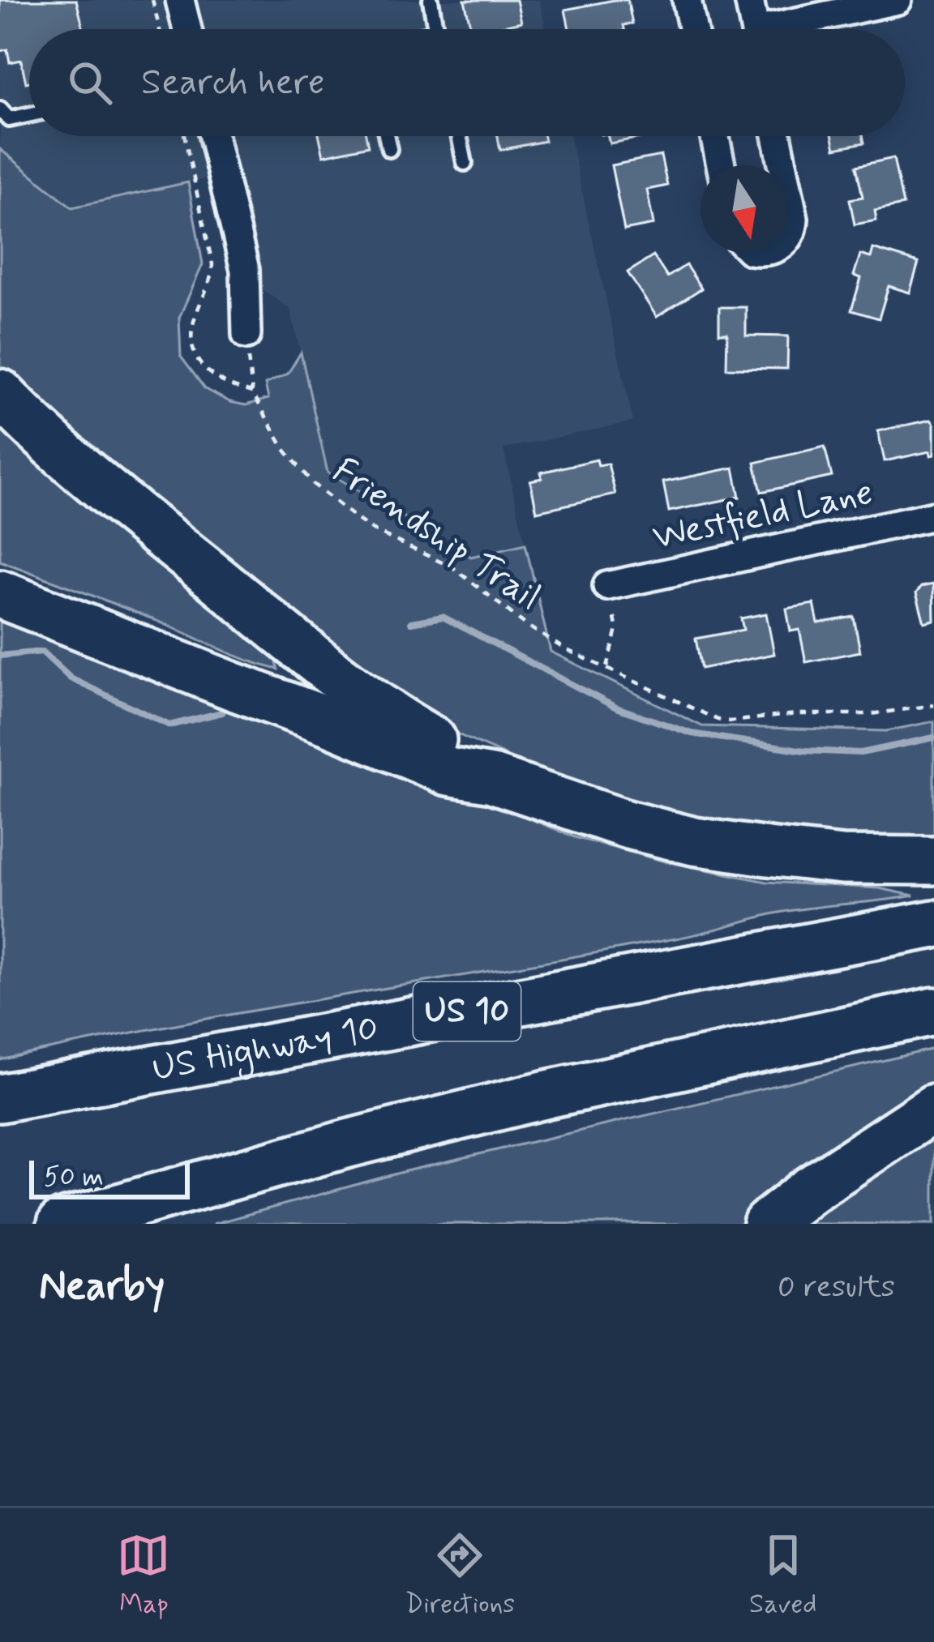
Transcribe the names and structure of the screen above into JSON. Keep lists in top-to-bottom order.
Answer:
{
  "streets": {
    "highway": ["US 10", "US Highway 10"],
    "street": ["Westfield Lane"],
    "path": ["Friendship Trail"]
  },
  "scale_bar": "50 m",
  "north": "bottom",
  "page": {
    "search": "Search here",
    "scale": "50 m",
    "heading": ["Nearby", "0 results"],
    "nav": ["Map", "Directions", "Saved"]
  }
}
